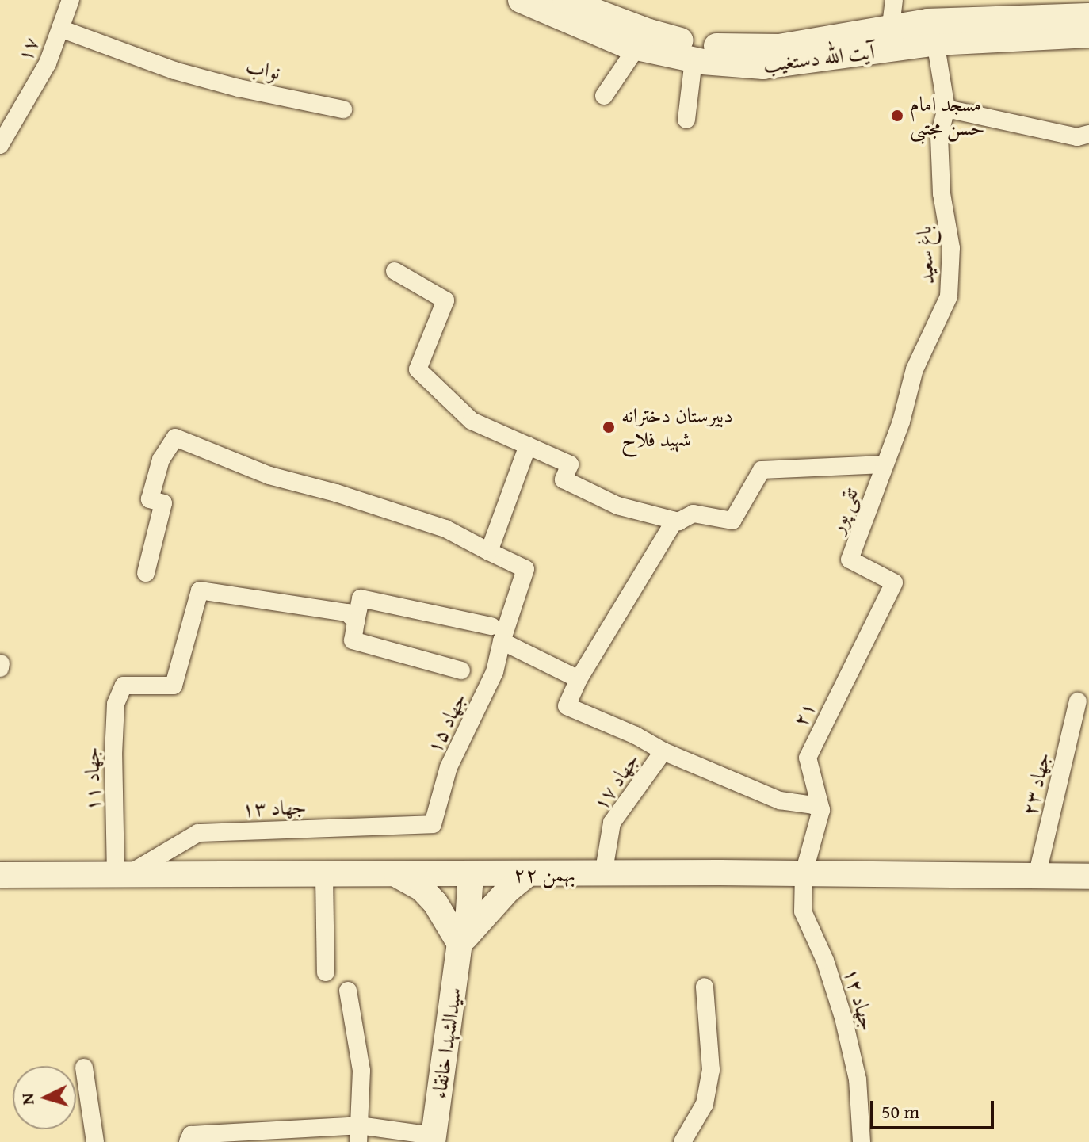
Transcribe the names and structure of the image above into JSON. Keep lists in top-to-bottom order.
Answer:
{
  "streets": {
    "main road": ["آیت الله دستغیب", "۲۲ بهمن", "سیدالشهدا خانقاء"],
    "street": [
      "۱۷",
      "نواب",
      "باغ سعید",
      "تقی پور",
      "۲۱",
      "جهاد ۱۵",
      "جهاد ۱۱",
      "جهاد ۱۷",
      "جهاد ۲۳",
      "جهاد ۱۳",
      "جهاد ۱۲"
    ]
  },
  "crossings": [
    ["۱۷", "نواب"],
    ["باغ سعید", "تقی پور"],
    ["تقی پور", "۲۱"],
    ["۲۱", "۲۲ بهمن"],
    ["۲۱", "جهاد ۱۲"],
    ["جهاد ۱۵", "جهاد ۱۳"],
    ["جهاد ۱۱", "جهاد ۱۳"],
    ["جهاد ۱۱", "۲۲ بهمن"],
    ["جهاد ۱۷", "۲۲ بهمن"],
    ["جهاد ۲۳", "۲۲ بهمن"],
    ["جهاد ۱۳", "۲۲ بهمن"],
    ["۲۲ بهمن", "جهاد ۱۲"],
    ["۲۲ بهمن", "سیدالشهدا خانقاء"]
  ],
  "places": ["مسجد امام حسن مجتبی", "دبیرستان دخترانه شهید فلاح"],
  "scale_bar": "50 m",
  "north": "left"
}
